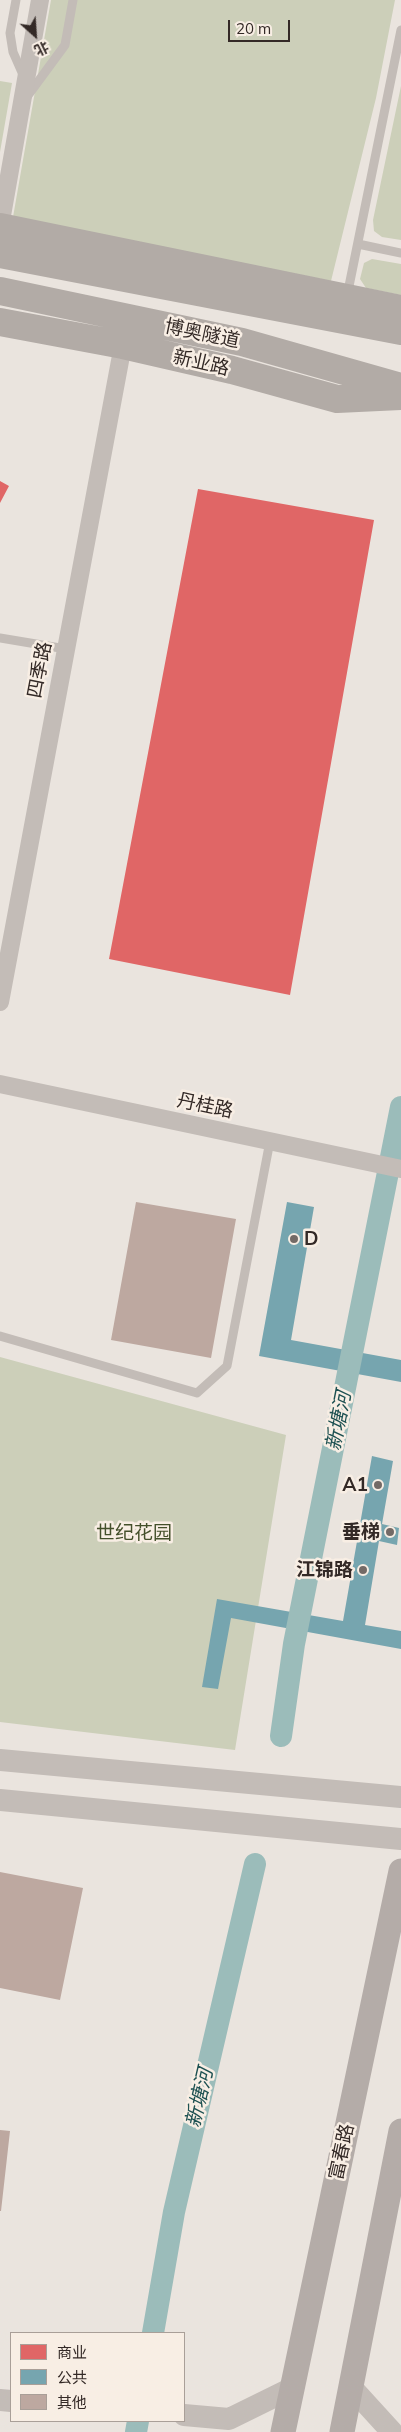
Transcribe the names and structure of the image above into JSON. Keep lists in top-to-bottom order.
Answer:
{
  "streets": {
    "main road": ["博奥隧道", "新业路", "富春路"],
    "street": ["四季路", "丹桂路"]
  },
  "crossings": [
    ["新业路", "四季路"]
  ],
  "water": ["新塘河"],
  "parks": ["世纪花园"],
  "places": [
    "D",
    "A1",
    "垂梯",
    "江锦路"
  ],
  "legend": ["商业", "公共", "其他"],
  "scale_bar": "20 m",
  "north": "bottom right"
}
